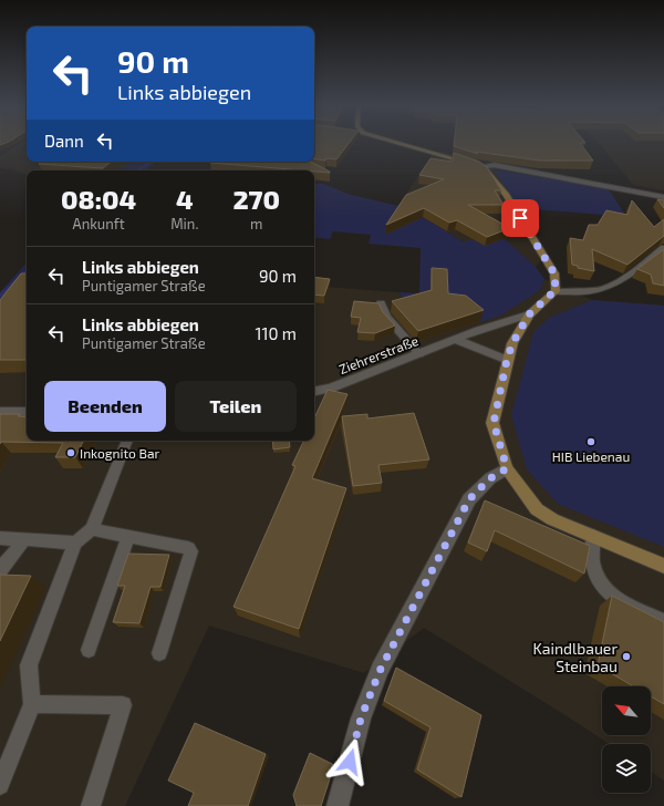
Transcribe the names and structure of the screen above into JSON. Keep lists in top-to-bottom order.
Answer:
{
  "streets": {
    "street": ["Ziehrerstraße"]
  },
  "places": ["HIB Liebenau", "Inkognito Bar", "Kaindlbauer Steinbau"],
  "north": "top left",
  "page": {
    "turn": ["90 m", "Links abbiegen"],
    "then": "Dann",
    "eta": [
      "08:04",
      "Ankunft",
      "4",
      "Min.",
      "270",
      "m"
    ],
    "list": [
      {
        "name": "Links abbiegen",
        "note": "Puntigamer Straße",
        "value": "90 m"
      },
      {
        "name": "Links abbiegen",
        "note": "Puntigamer Straße",
        "value": "110 m"
      }
    ],
    "buttons": ["Beenden", "Teilen"]
  }
}
